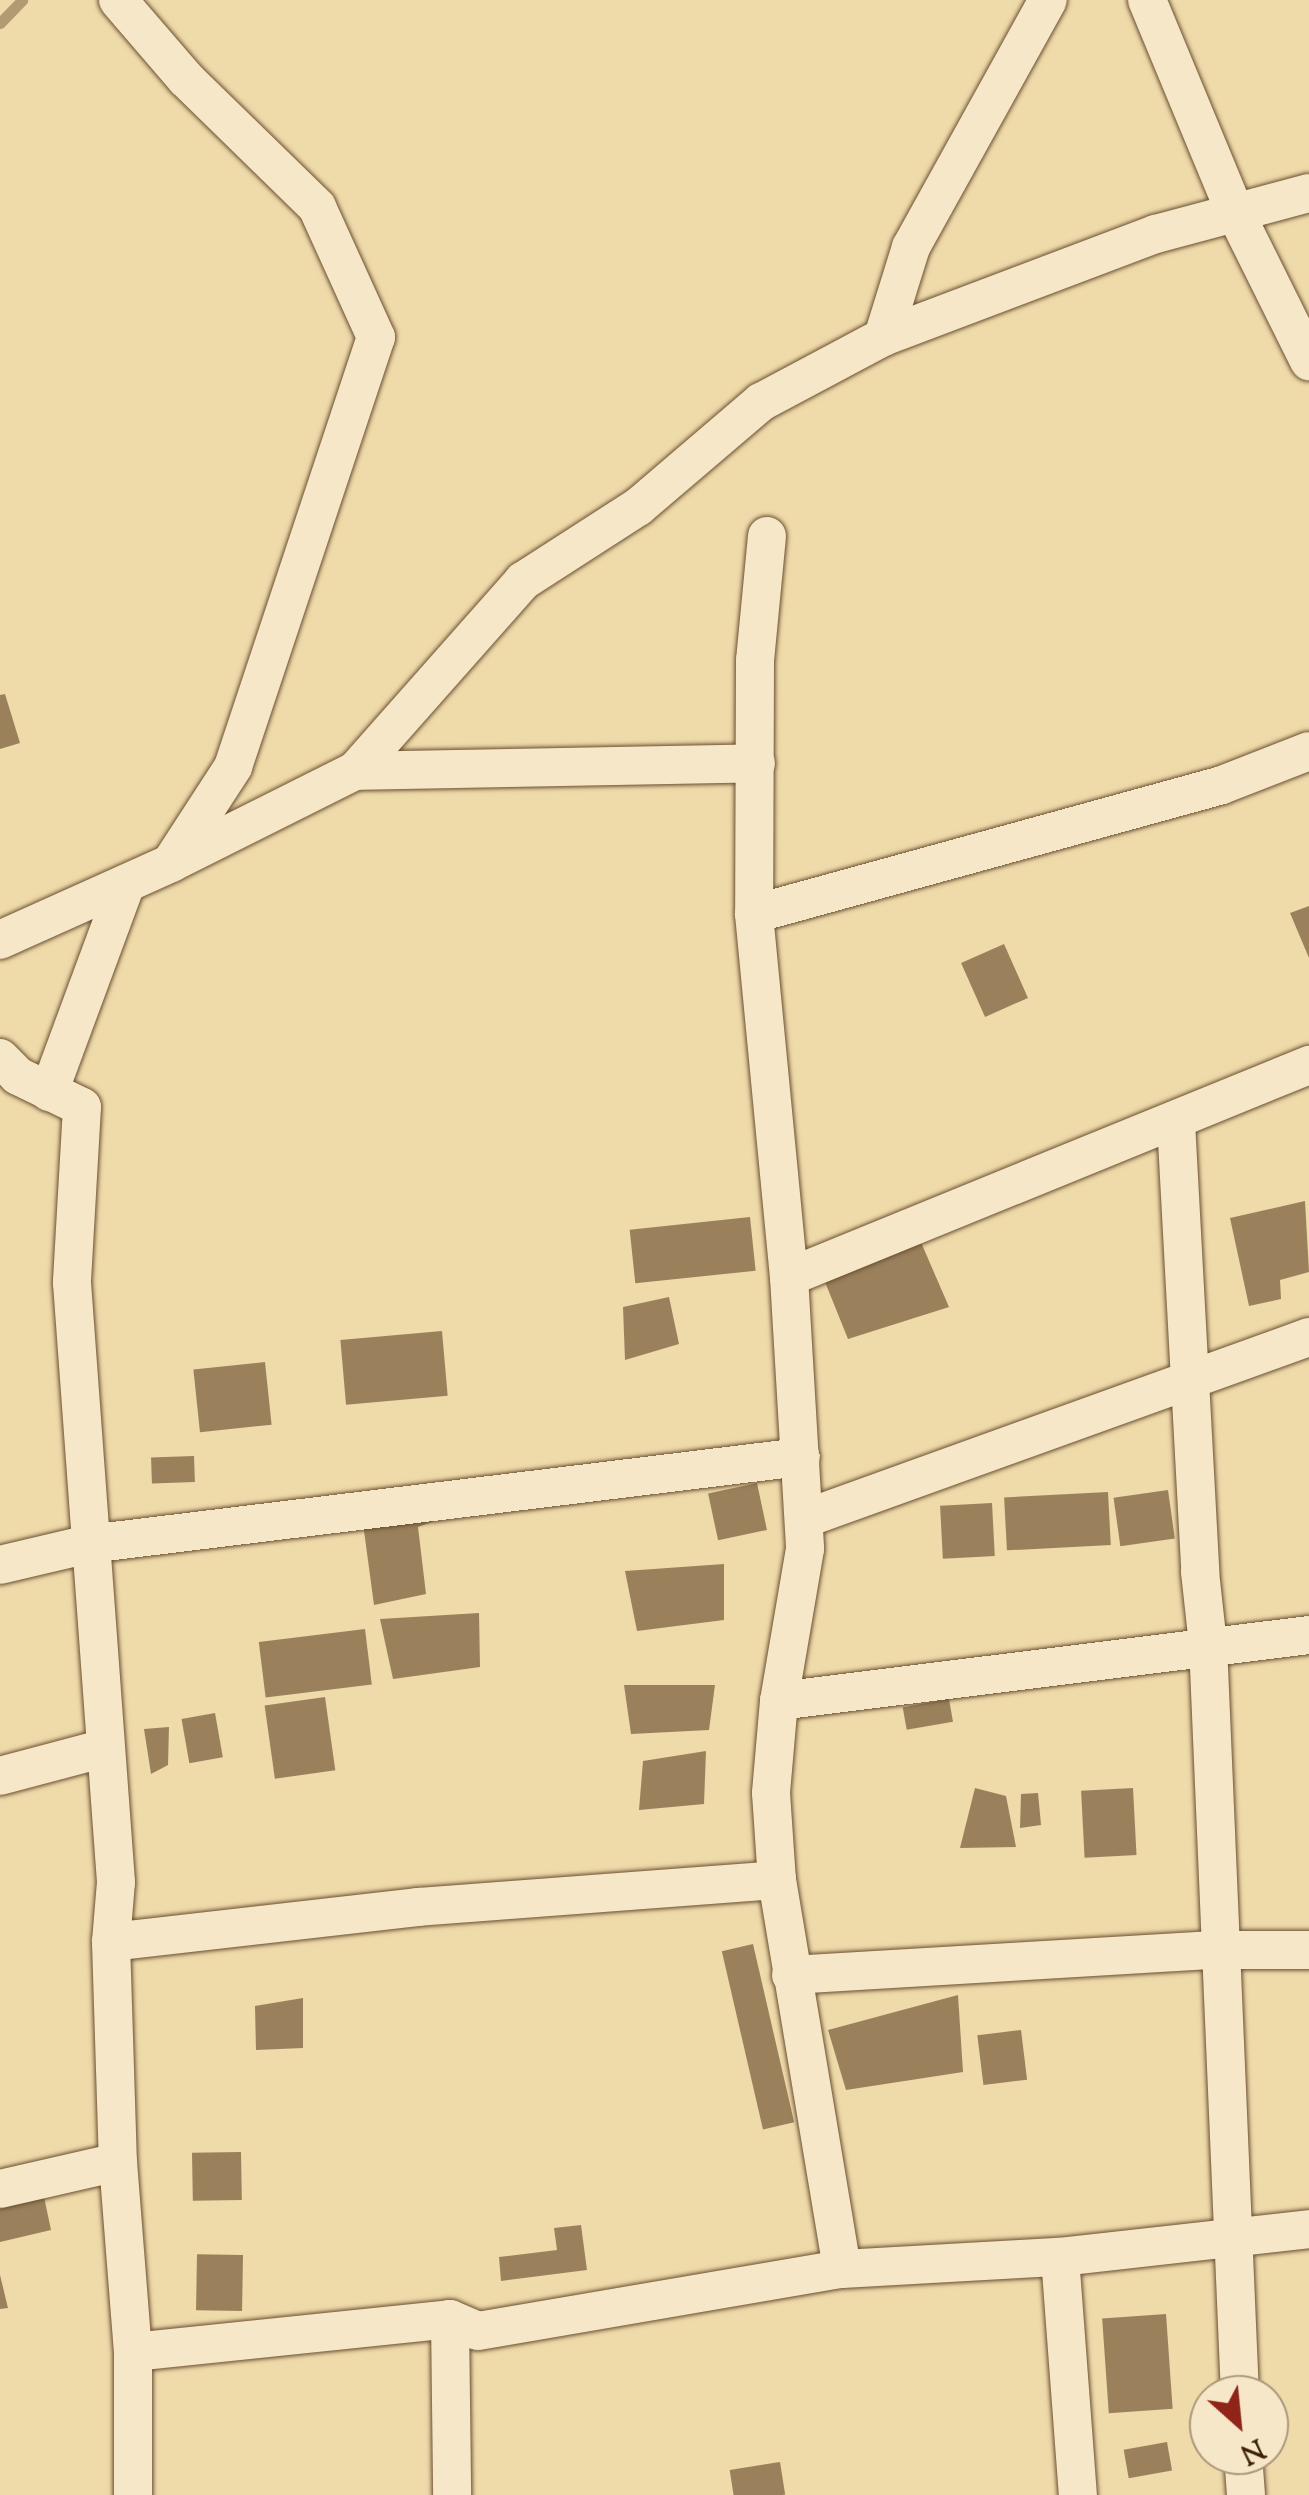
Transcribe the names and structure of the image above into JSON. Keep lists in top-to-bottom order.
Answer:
{
  "north": "bottom right"
}
